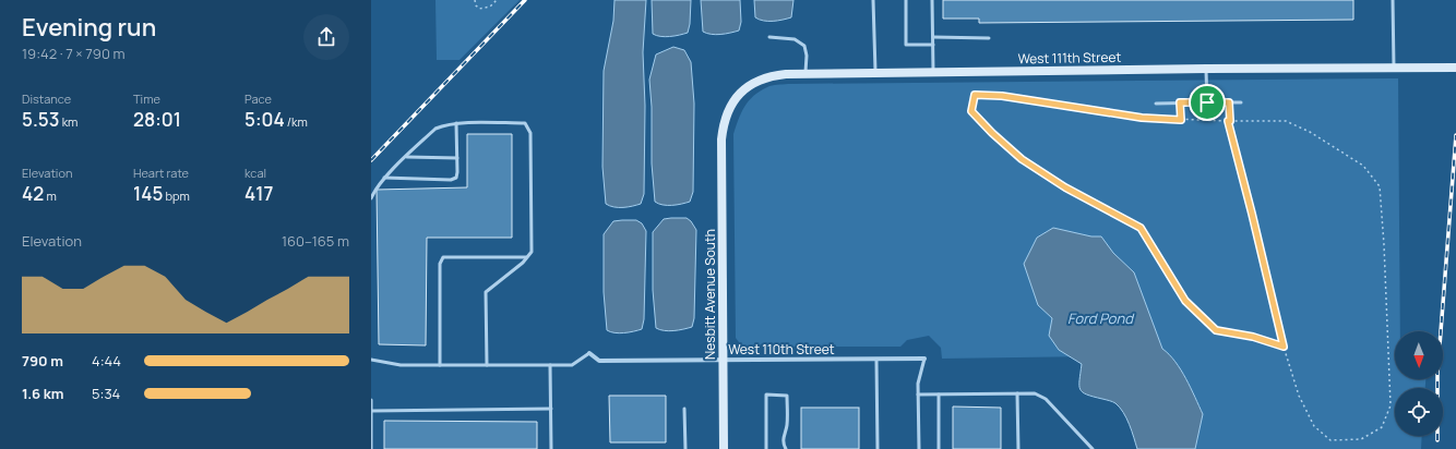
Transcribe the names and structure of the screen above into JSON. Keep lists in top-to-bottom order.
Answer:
{
  "streets": {
    "street": ["West 111th Street", "Nesbitt Avenue South", "West 110th Street"]
  },
  "crossings": [
    ["West 111th Street", "Nesbitt Avenue South"],
    ["Nesbitt Avenue South", "West 110th Street"]
  ],
  "water": ["Ford Pond"],
  "north": "bottom",
  "page": {
    "heading": ["Evening run", "19:42 · 7 × 790 m"],
    "stats": [
      ["Distance", "5.53 km"],
      ["Time", "28:01"],
      ["Pace", "5:04 /km"],
      ["Elevation", "42 m"],
      ["Heart rate", "145 bpm"],
      ["kcal", "417"]
    ],
    "chart": ["Elevation", "160–165 m"],
    "list": [
      {
        "name": "790 m",
        "note": "4:44"
      },
      {
        "name": "1.6 km",
        "note": "5:34"
      }
    ]
  }
}
